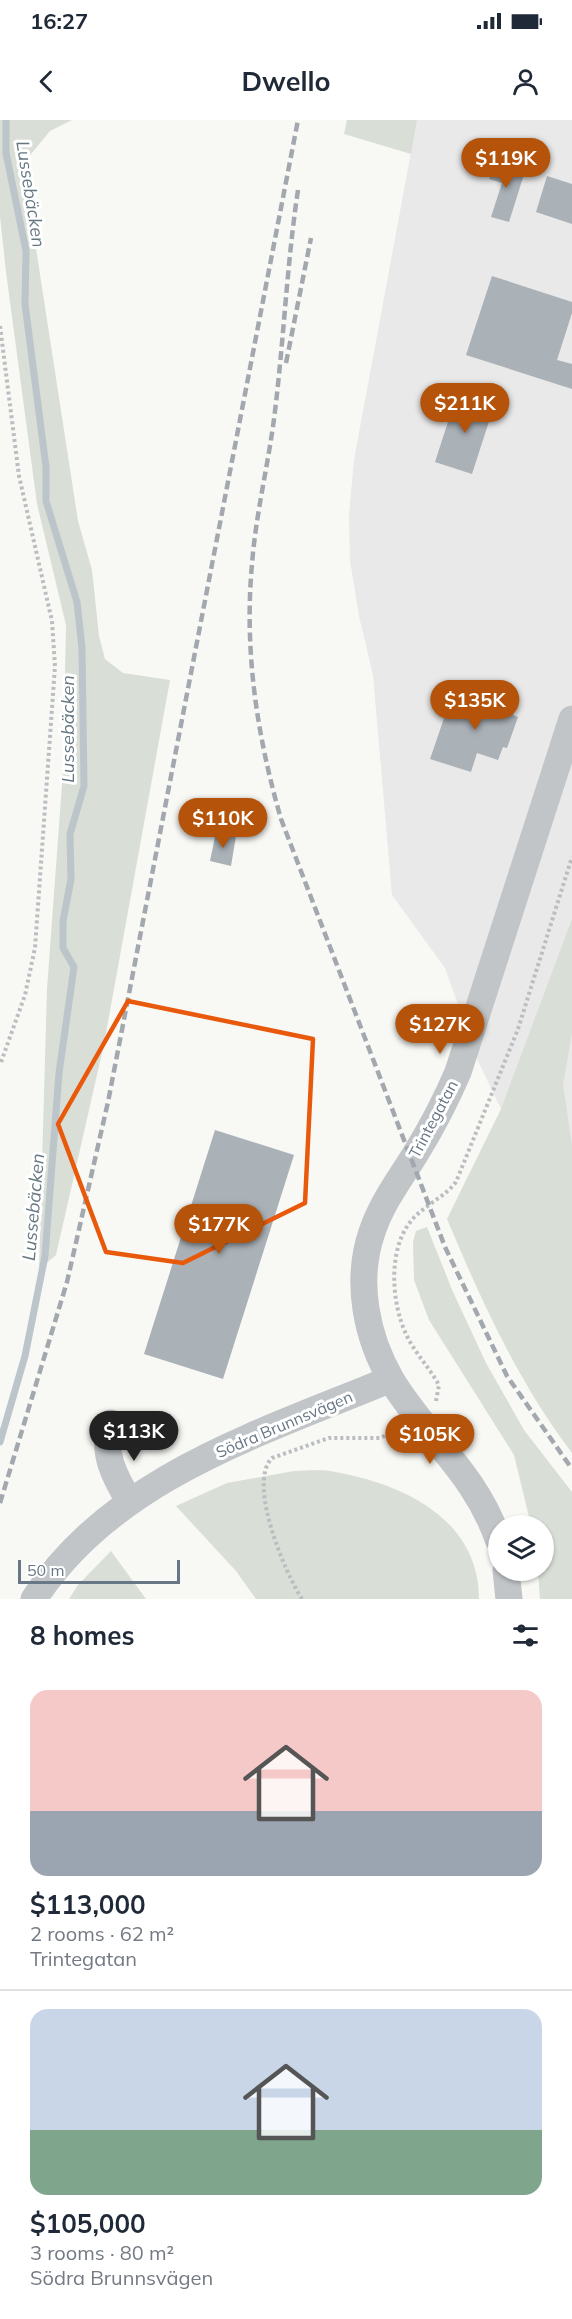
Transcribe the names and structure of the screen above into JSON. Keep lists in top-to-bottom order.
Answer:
{
  "streets": {
    "street": ["Trintegatan", "Södra Brunnsvägen"]
  },
  "crossings": [
    ["Trintegatan", "Södra Brunnsvägen"]
  ],
  "water": ["Lussebäcken"],
  "scale_bar": "50 m",
  "page": {
    "status": "16:27",
    "header": "Dwello",
    "price": [
      "$119K",
      "$211K",
      "$135K",
      "$110K",
      "$127K",
      "$177K",
      "$113K",
      "$105K"
    ],
    "scale": "50 m",
    "heading": "8 homes",
    "list": [
      {
        "name": "$113,000",
        "note": "2 rooms · 62 m² · Trintegatan"
      },
      {
        "name": "$105,000",
        "note": "3 rooms · 80 m² · Södra Brunnsvägen"
      }
    ]
  }
}
